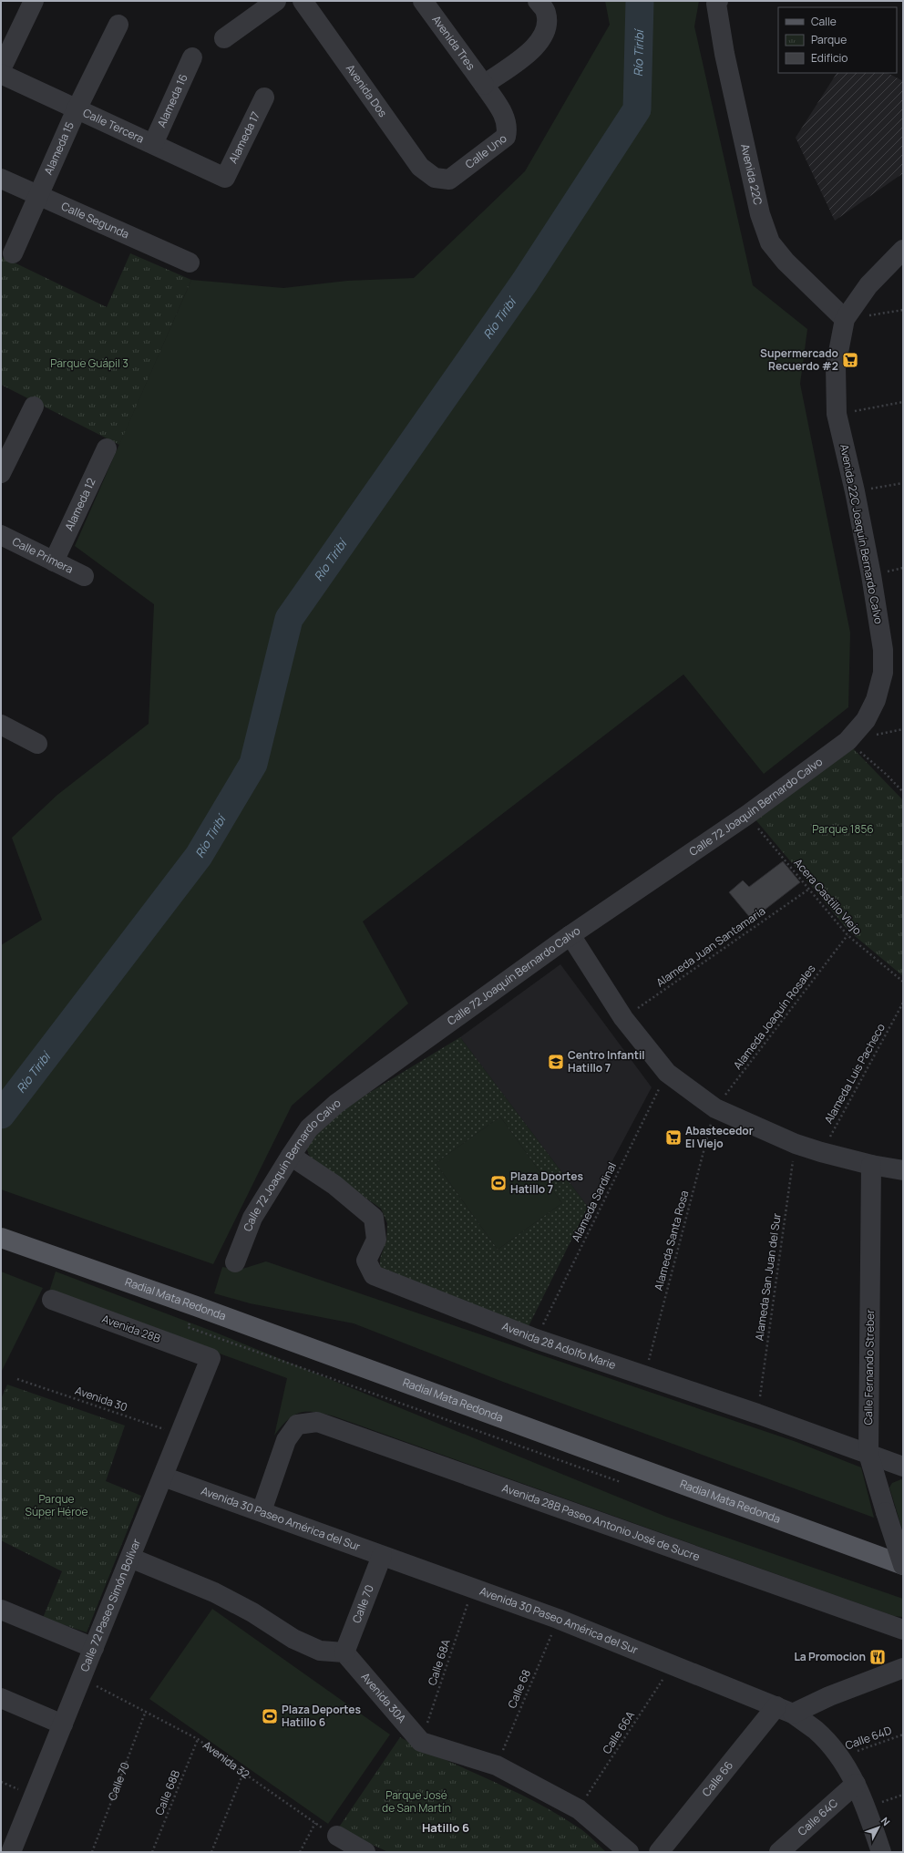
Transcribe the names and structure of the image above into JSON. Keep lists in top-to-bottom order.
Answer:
{
  "streets": {
    "main road": ["Radial Mata Redonda"],
    "street": [
      "Avenida Tres",
      "Avenida Dos",
      "Alameda 16",
      "Calle Tercera",
      "Alameda 17",
      "Alameda 15",
      "Calle Uno",
      "Avenida 22C",
      "Calle Segunda",
      "Alameda 12",
      "Avenida 22C Joaquín Bernardo Calvo",
      "Calle Primera",
      "Calle 72 Joaquín Bernardo Calvo",
      "Avenida 28B",
      "Avenida 28 Adolfo Marie",
      "Calle Fernando Streber",
      "Avenida 30 Paseo América del Sur",
      "Avenida 28B Paseo Antonio José de Sucre",
      "Calle 70",
      "Calle 72 Paseo Simón Bolívar",
      "Avenida 30A",
      "Calle 66",
      "Calle 64C"
    ],
    "path": [
      "Acera Castillo Viejo",
      "Alameda Juan Santamaría",
      "Alameda Joaquín Rosales",
      "Alameda Luis Pacheco",
      "Alameda Sardinal",
      "Alameda Santa Rosa",
      "Alameda San Juan del Sur",
      "Avenida 30",
      "Calle 68A",
      "Calle 68",
      "Calle 66A",
      "Calle 64D",
      "Avenida 32",
      "Calle 68B"
    ]
  },
  "crossings": [
    ["Avenida Tres", "Calle Uno"],
    ["Avenida Dos", "Calle Uno"],
    ["Alameda 16", "Calle Tercera"],
    ["Calle Tercera", "Alameda 17"],
    ["Calle Tercera", "Alameda 15"],
    ["Alameda 15", "Calle Segunda"],
    ["Avenida 22C", "Avenida 22C Joaquín Bernardo Calvo"],
    ["Alameda 12", "Calle Primera"],
    ["Avenida 22C Joaquín Bernardo Calvo", "Calle 72 Joaquín Bernardo Calvo"],
    ["Calle 72 Joaquín Bernardo Calvo", "Acera Castillo Viejo"],
    ["Calle 72 Joaquín Bernardo Calvo", "Avenida 28 Adolfo Marie"],
    ["Acera Castillo Viejo", "Alameda Juan Santamaría"],
    ["Acera Castillo Viejo", "Alameda Joaquín Rosales"],
    ["Alameda Joaquín Rosales", "Alameda Santa Rosa"],
    ["Alameda Sardinal", "Avenida 28 Adolfo Marie"],
    ["Alameda Santa Rosa", "Avenida 28 Adolfo Marie"],
    ["Alameda San Juan del Sur", "Avenida 28 Adolfo Marie"],
    ["Radial Mata Redonda", "Calle Fernando Streber"],
    ["Avenida 28B", "Calle 72 Paseo Simón Bolívar"],
    ["Avenida 28 Adolfo Marie", "Calle Fernando Streber"],
    ["Avenida 30", "Calle 72 Paseo Simón Bolívar"],
    ["Avenida 30 Paseo América del Sur", "Avenida 28B Paseo Antonio José de Sucre"],
    ["Avenida 30 Paseo América del Sur", "Calle 70"],
    ["Avenida 30 Paseo América del Sur", "Calle 72 Paseo Simón Bolívar"],
    ["Avenida 30 Paseo América del Sur", "Calle 68A"],
    ["Avenida 30 Paseo América del Sur", "Calle 68"],
    ["Avenida 30 Paseo América del Sur", "Calle 66A"],
    ["Avenida 30 Paseo América del Sur", "Calle 64D"],
    ["Avenida 30 Paseo América del Sur", "Calle 66"],
    ["Avenida 30 Paseo América del Sur", "Calle 64C"],
    ["Calle 70", "Avenida 30A"],
    ["Calle 70", "Avenida 32"],
    ["Calle 72 Paseo Simón Bolívar", "Avenida 32"],
    ["Calle 68A", "Avenida 30A"],
    ["Avenida 32", "Calle 68B"]
  ],
  "districts": ["Hatillo 6"],
  "water": ["Río Tiribí"],
  "parks": [
    "Parque Guápil 3",
    "Parque 1856",
    "Parque Súper Héroe",
    "Parque José de San Martín"
  ],
  "places": {
    "supermarket": ["Supermercado Recuerdo #2", "Abastecedor El Viejo"],
    "school or university": ["Centro Infantil Hatillo 7"],
    "sports": ["Plaza Dportes Hatillo 7", "Plaza Deportes Hatillo 6"],
    "restaurant": ["La Promocion"]
  },
  "legend": ["Calle", "Parque", "Edificio"],
  "north": "top right"
}
